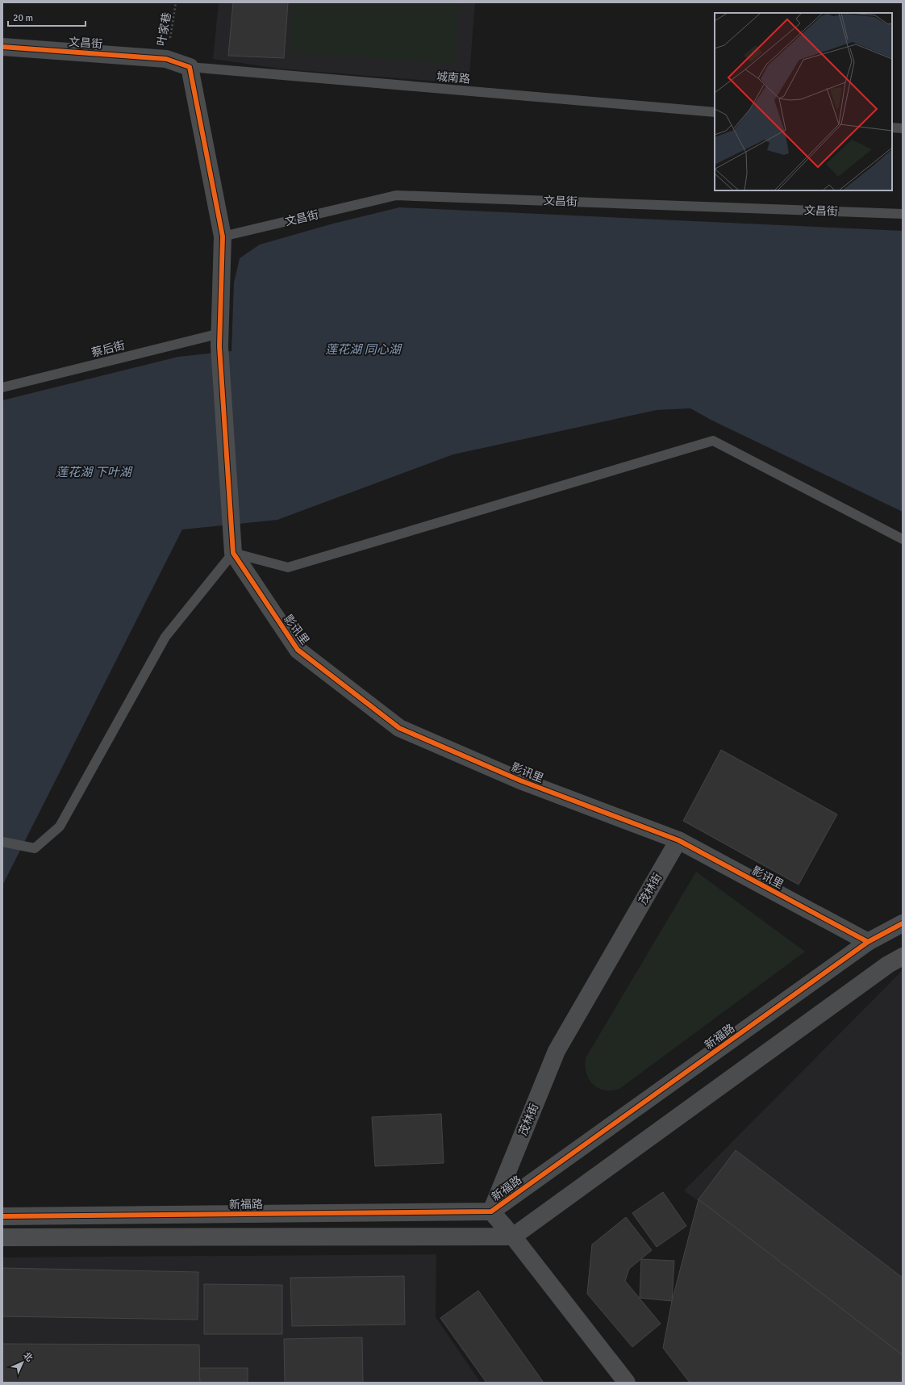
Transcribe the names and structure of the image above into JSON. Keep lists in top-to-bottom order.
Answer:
{
  "streets": {
    "street": [
      "文昌街",
      "影讯里",
      "茂林街",
      "新福路"
    ],
    "lane": ["城南路", "蔡后街"],
    "path": ["叶家巷"]
  },
  "crossings": [
    ["叶家巷", "文昌街"],
    ["文昌街", "城南路"],
    ["影讯里", "茂林街"],
    ["影讯里", "新福路"],
    ["茂林街", "新福路"]
  ],
  "water": ["莲花湖 同心湖", "莲花湖 下叶湖"],
  "scale_bar": "20 m",
  "north": "top right"
}
